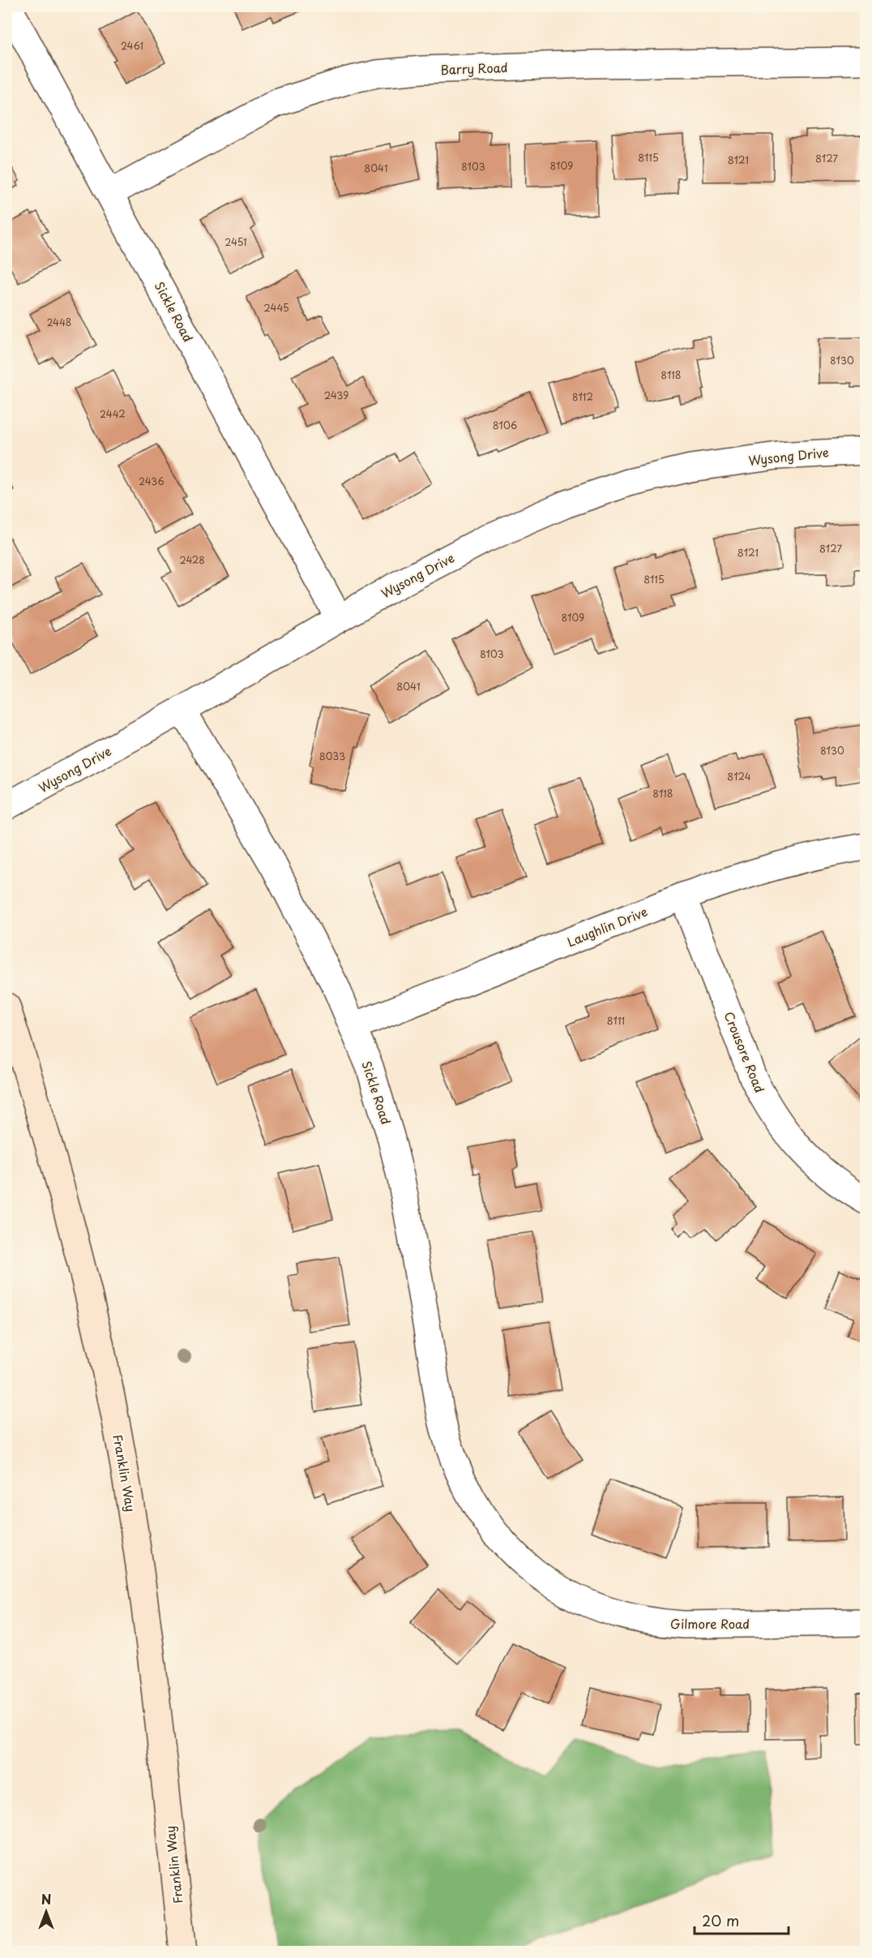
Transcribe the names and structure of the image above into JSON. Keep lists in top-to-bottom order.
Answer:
{
  "streets": {
    "main road": ["Franklin Way"],
    "street": [
      "Barry Road",
      "Sickle Road",
      "Wysong Drive",
      "Laughlin Drive",
      "Crousore Road",
      "Gilmore Road"
    ]
  },
  "crossings": [
    ["Barry Road", "Sickle Road"],
    ["Sickle Road", "Wysong Drive"],
    ["Sickle Road", "Laughlin Drive"],
    ["Sickle Road", "Gilmore Road"],
    ["Laughlin Drive", "Crousore Road"]
  ],
  "house_numbers": [
    "2461",
    "8115",
    "8127",
    "8121",
    "8109",
    "8103",
    "8041",
    "2451",
    "2445",
    "2448",
    "8130",
    "8118",
    "2439",
    "8112",
    "2442",
    "8106",
    "2436",
    "8127",
    "8121",
    "2428",
    "8115",
    "8109",
    "8103",
    "8041",
    "8130",
    "8033",
    "8124",
    "8118",
    "8111"
  ],
  "scale_bar": "20 m",
  "north": "top"
}
